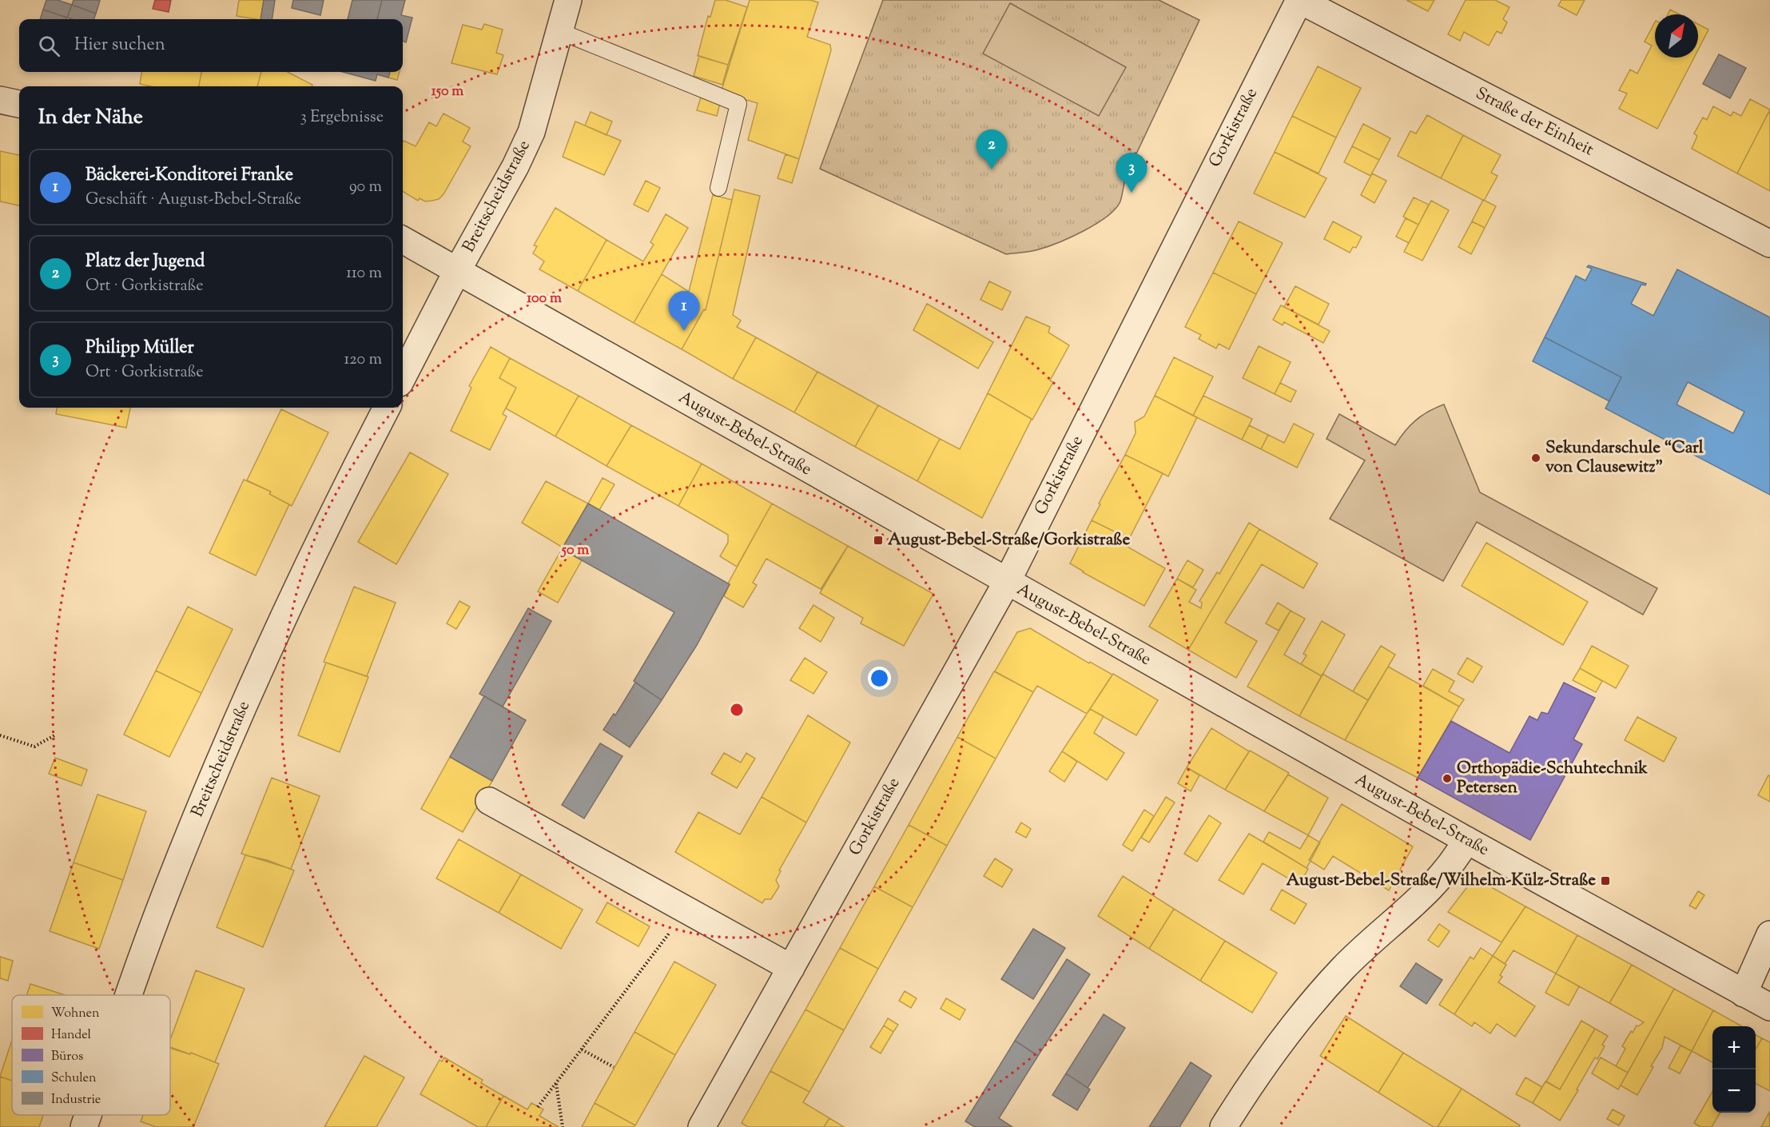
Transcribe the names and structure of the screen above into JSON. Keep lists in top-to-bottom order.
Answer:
{
  "streets": {
    "street": [
      "Straße der Einheit",
      "Gorkistraße",
      "Breitscheidstraße",
      "August-Bebel-Straße"
    ]
  },
  "crossings": [
    ["Straße der Einheit", "Gorkistraße"],
    ["Gorkistraße", "August-Bebel-Straße"],
    ["Breitscheidstraße", "August-Bebel-Straße"]
  ],
  "places": {
    "other": ["Sekundarschule “Carl von Clausewitz”", "Orthopädie-Schuhtechnik Petersen"],
    "transit": ["August-Bebel-Straße/Gorkistraße", "August-Bebel-Straße/Wilhelm-Külz-Straße"]
  },
  "legend": [
    "Wohnen",
    "Handel",
    "Büros",
    "Schulen",
    "Industrie"
  ],
  "north": "top right",
  "page": {
    "search": "Hier suchen",
    "heading": ["In der Nähe", "3 Ergebnisse"],
    "pins": ["2", "3", "1"],
    "list": [
      {
        "mark": "1",
        "name": "Bäckerei-Konditorei Franke",
        "note": "Geschäft · August-Bebel-Straße",
        "value": "90 m"
      },
      {
        "mark": "2",
        "name": "Platz der Jugend",
        "note": "Ort · Gorkistraße",
        "value": "110 m"
      },
      {
        "mark": "3",
        "name": "Philipp Müller",
        "note": "Ort · Gorkistraße",
        "value": "120 m"
      }
    ],
    "map_buttons": ["+", "−"]
  },
  "rings": ["150 m", "100 m", "50 m"]
}
